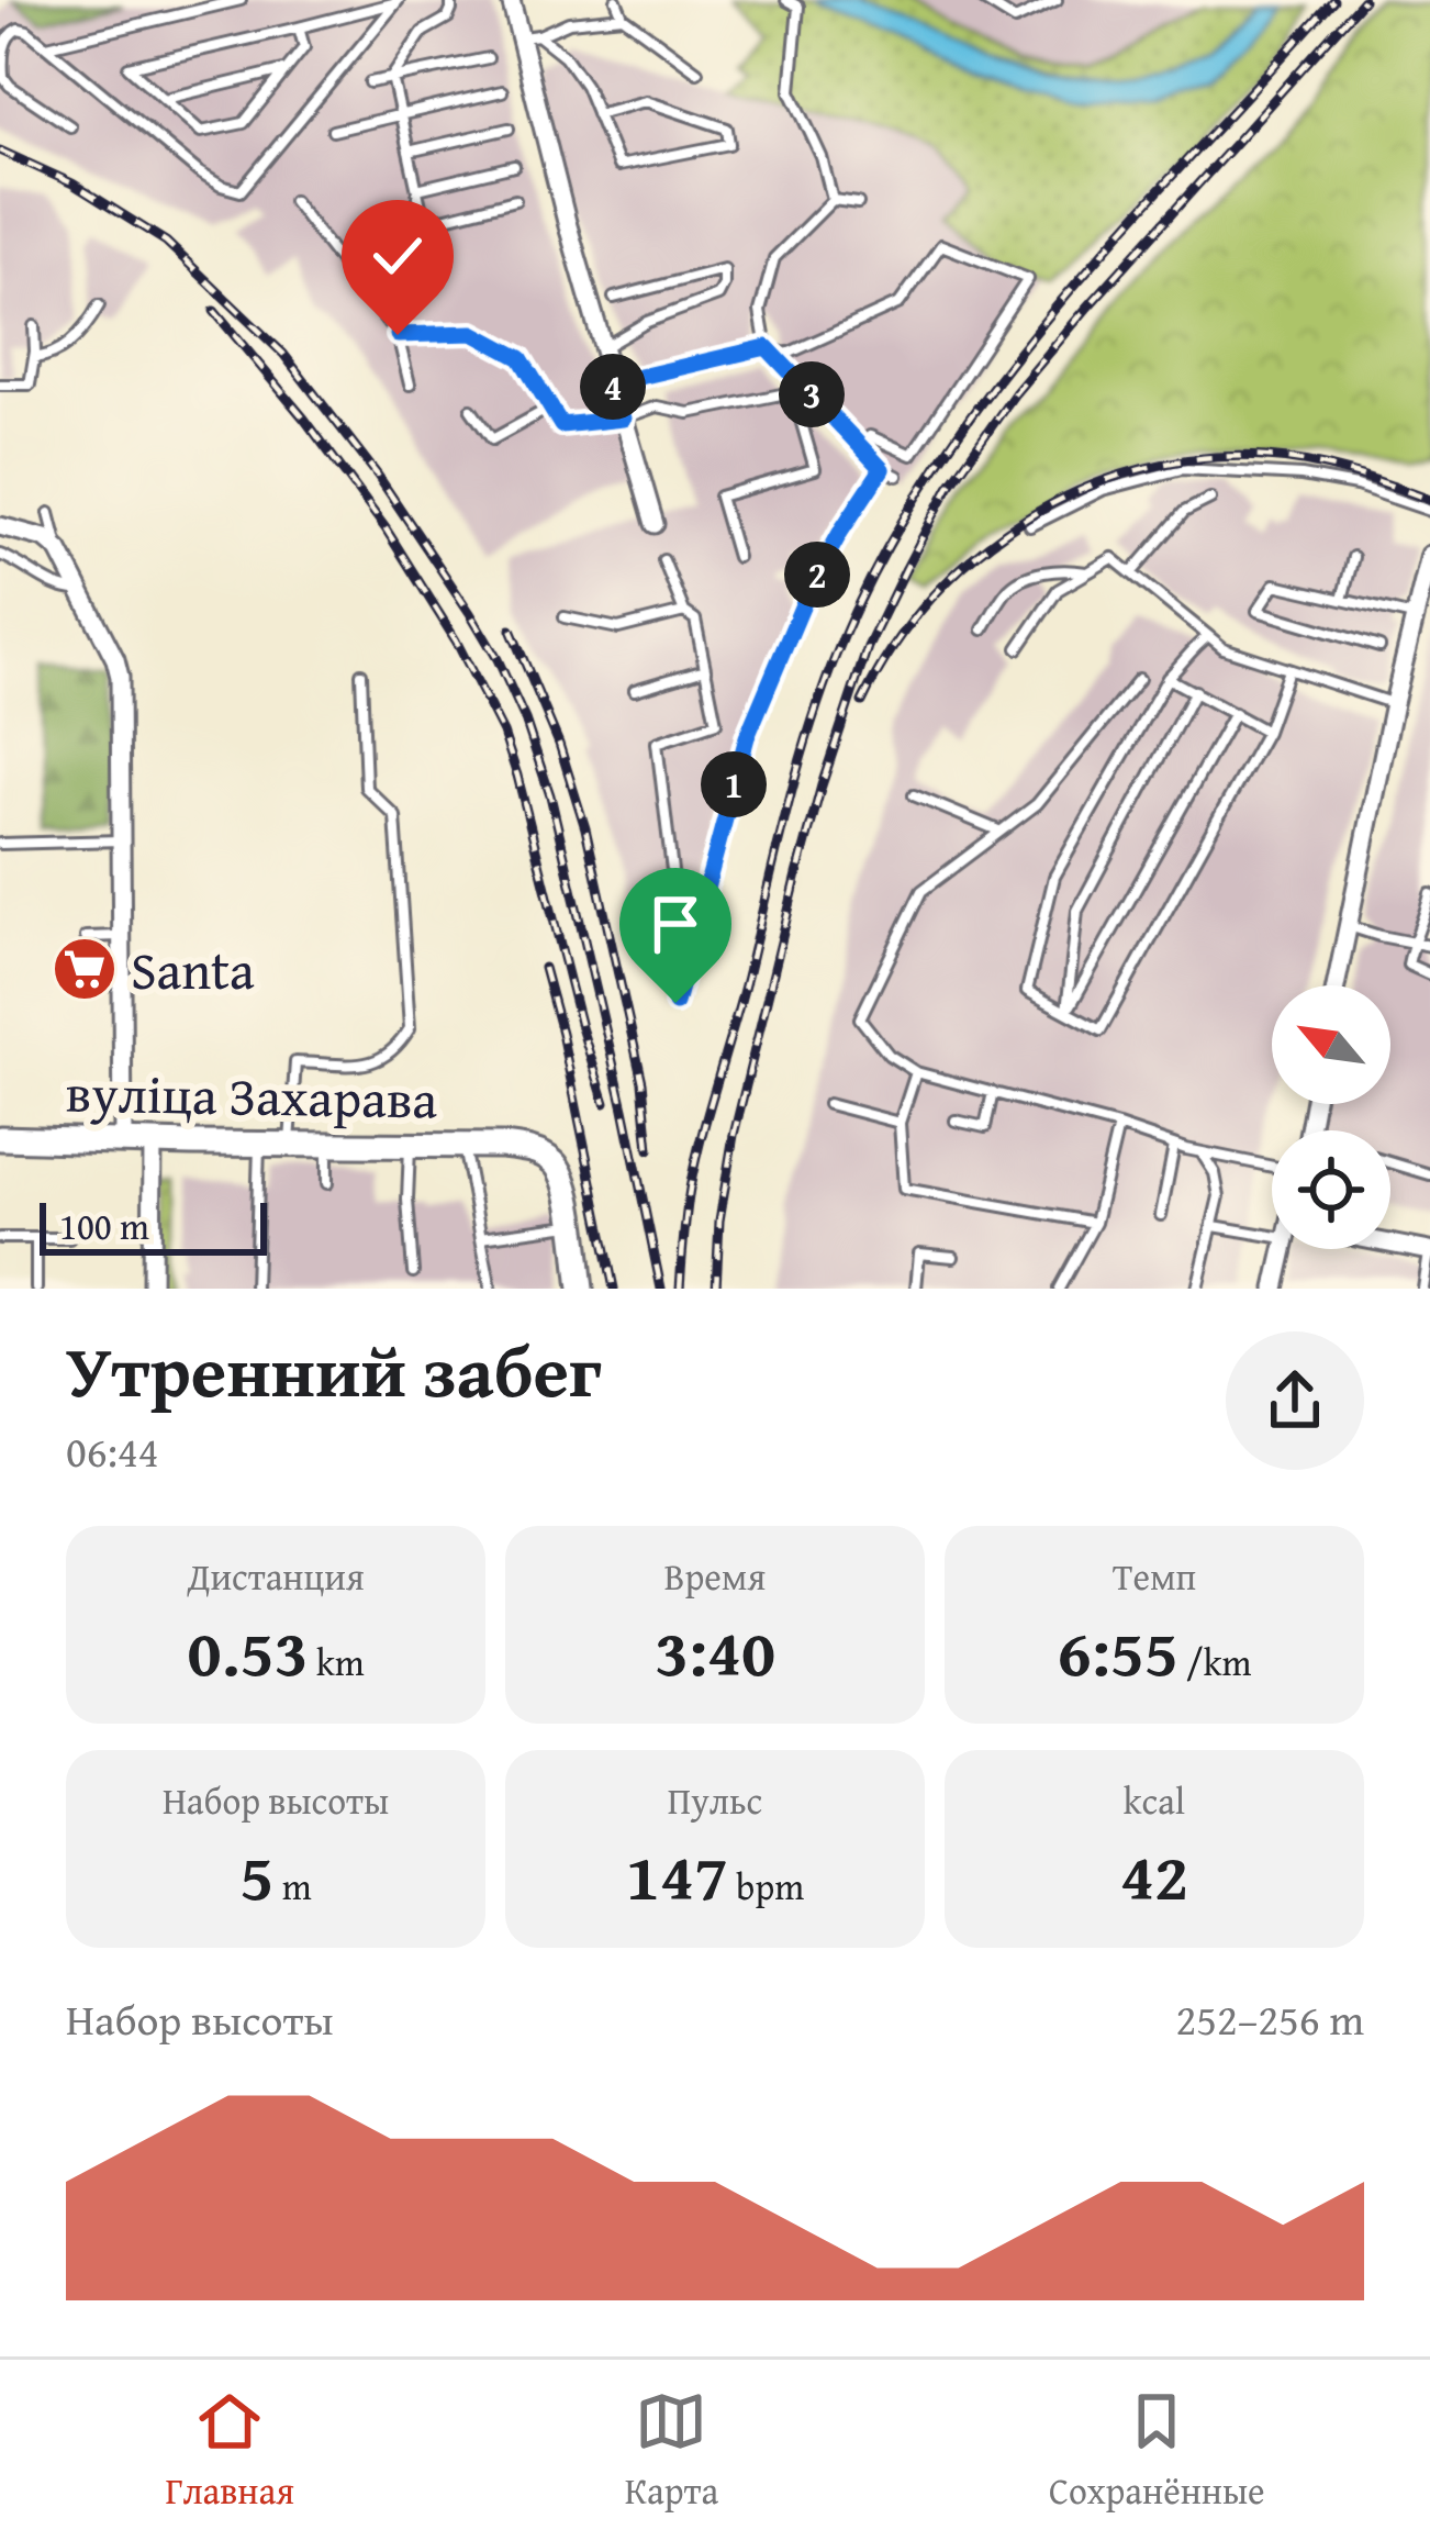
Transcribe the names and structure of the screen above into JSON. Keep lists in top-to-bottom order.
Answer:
{
  "streets": {
    "main road": ["вуліца Захарава"]
  },
  "places": {
    "supermarket": ["Santa"]
  },
  "scale_bar": "100 m",
  "north": "top left",
  "page": {
    "pins": [
      "4",
      "3",
      "2",
      "1"
    ],
    "scale": "100 m",
    "heading": ["Утренний забег", "06:44"],
    "stats": [
      ["Дистанция", "0.53 km"],
      ["Время", "3:40"],
      ["Темп", "6:55 /km"],
      ["Набор высоты", "5 m"],
      ["Пульс", "147 bpm"],
      ["kcal", "42"]
    ],
    "chart": ["Набор высоты", "252–256 m"],
    "tabs": ["Главная", "Карта", "Сохранённые"]
  }
}
